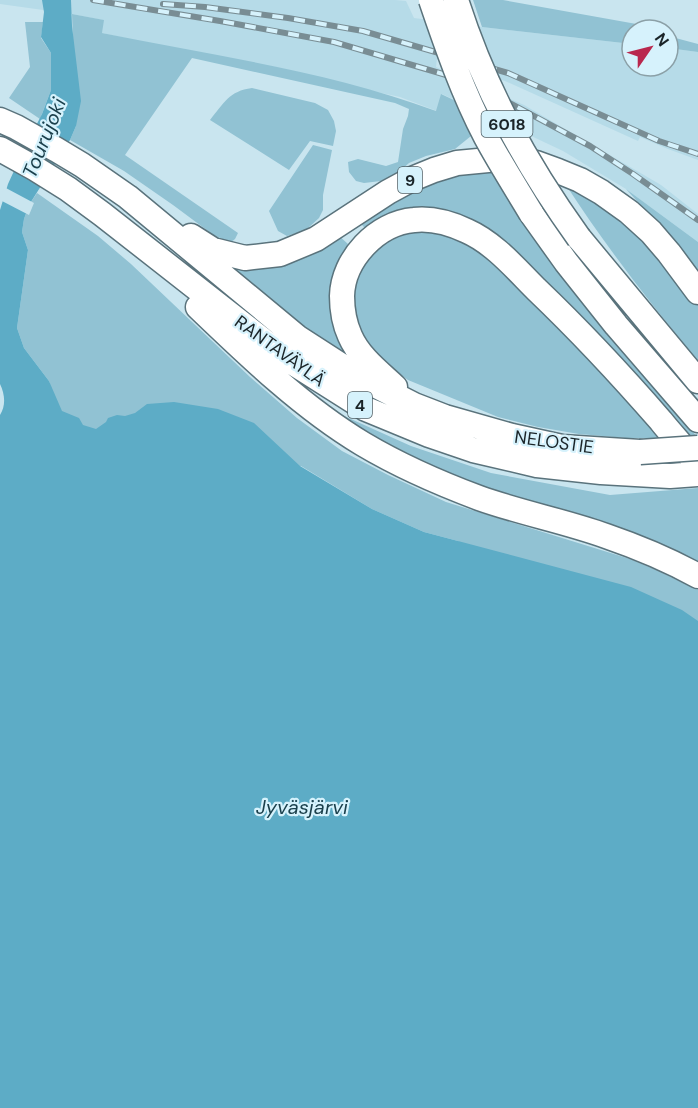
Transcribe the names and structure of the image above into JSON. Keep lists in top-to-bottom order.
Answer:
{
  "streets": {
    "highway": [
      "6018",
      "9",
      "RANTAVÄYLÄ",
      "4",
      "NELOSTIE"
    ]
  },
  "crossings": [
    ["9", "RANTAVÄYLÄ"],
    ["RANTAVÄYLÄ", "4"],
    ["RANTAVÄYLÄ", "NELOSTIE"],
    ["4", "NELOSTIE"]
  ],
  "water": ["Tourujoki", "Jyväsjärvi"],
  "north": "top right"
}
